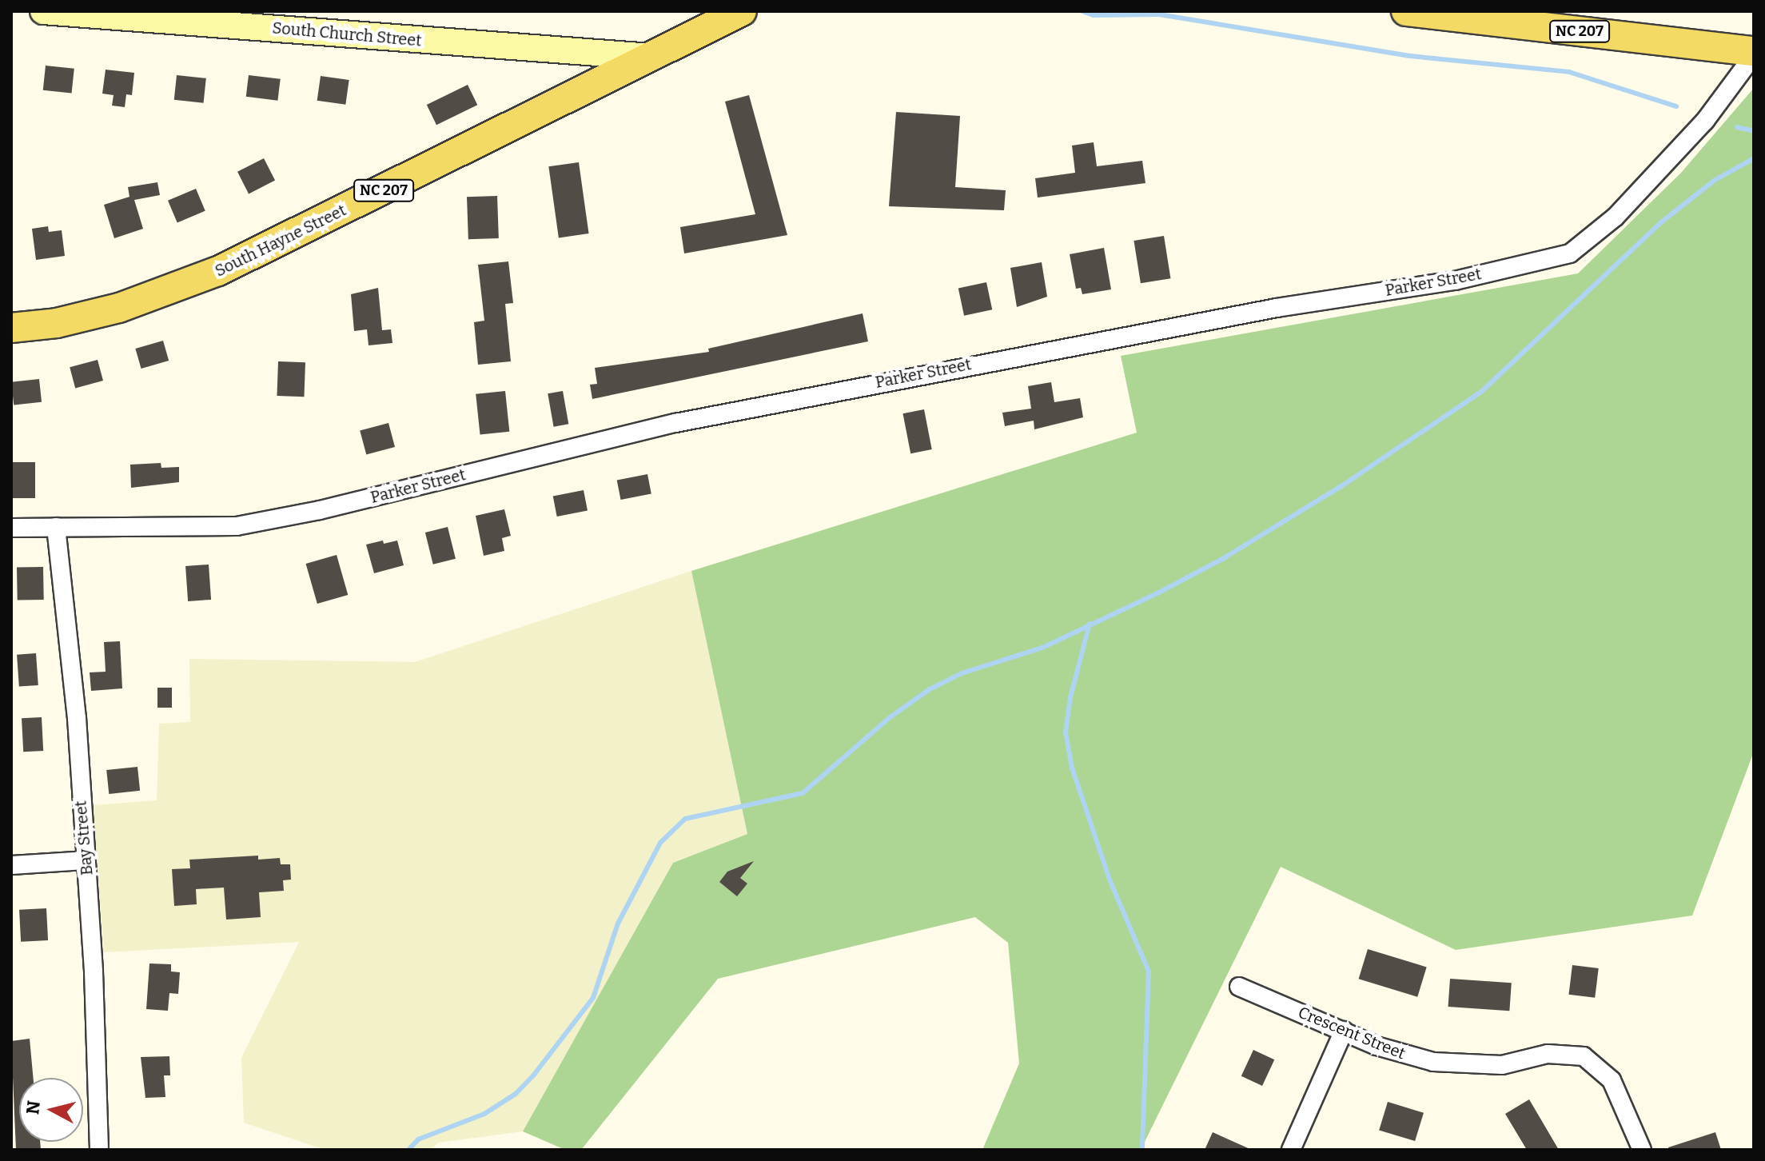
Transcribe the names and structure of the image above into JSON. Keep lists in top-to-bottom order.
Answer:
{
  "streets": {
    "main road": ["NC 207", "South Hayne Street"],
    "street": [
      "South Church Street",
      "Parker Street",
      "Bay Street",
      "Crescent Street"
    ]
  },
  "crossings": [
    ["NC 207", "Parker Street"],
    ["South Church Street", "South Hayne Street"],
    ["Parker Street", "Bay Street"]
  ],
  "north": "left"
}
